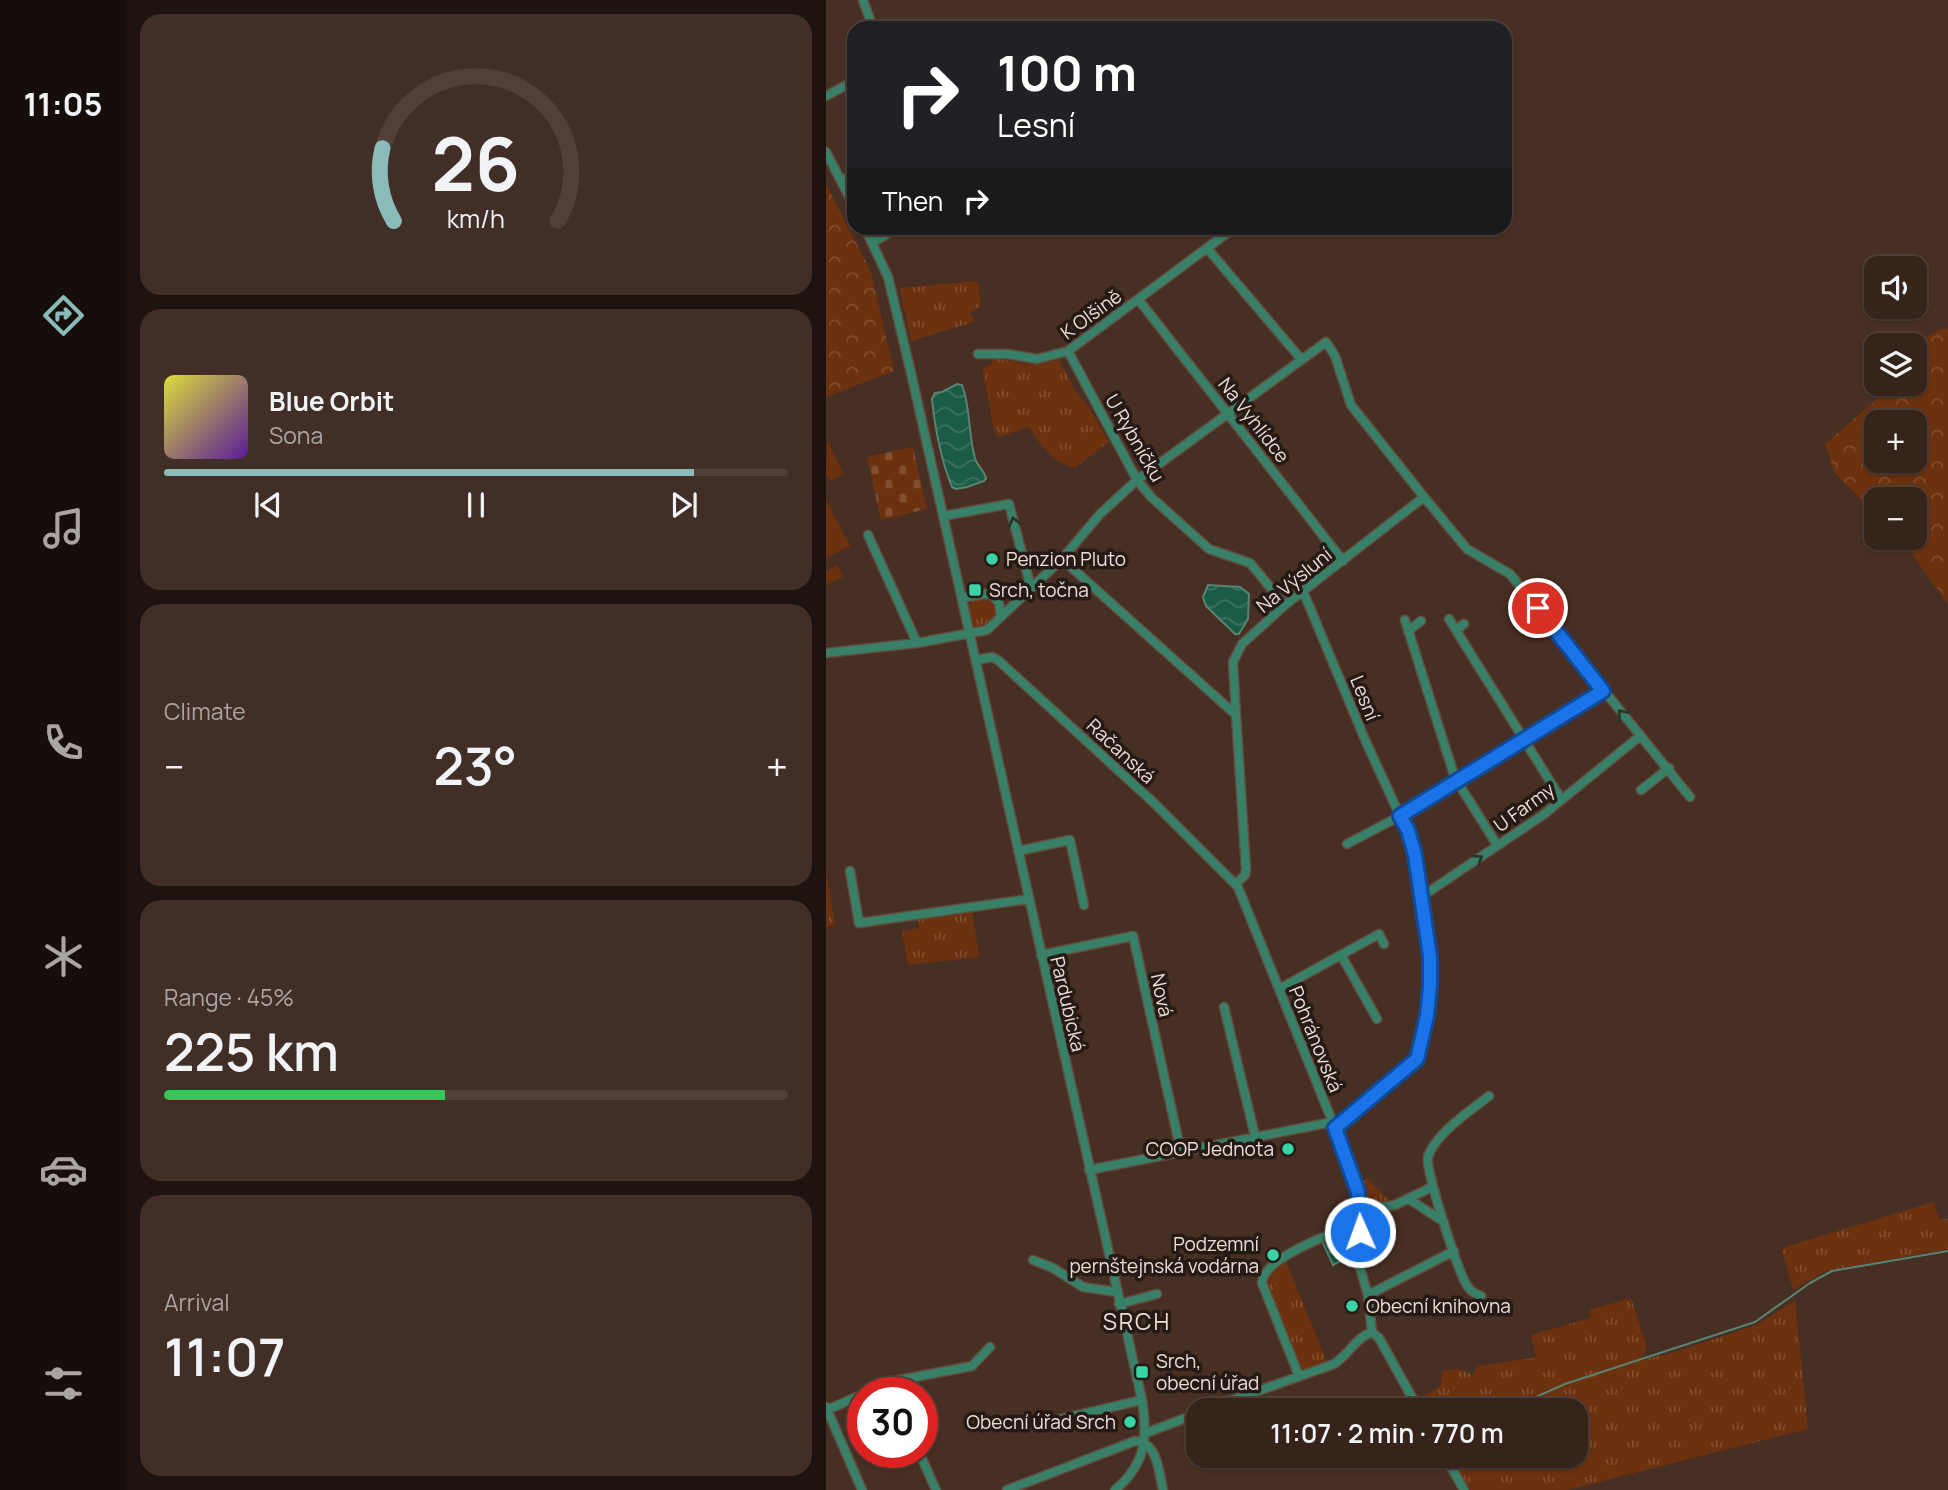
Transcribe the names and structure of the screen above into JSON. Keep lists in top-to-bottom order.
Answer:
{
  "streets": {
    "street": [
      "K Olšině",
      "Na Vyhlídce",
      "U Rybníčku",
      "Na Výsluní",
      "Lesní",
      "Račanská",
      "U Farmy",
      "Nová",
      "Pardubická",
      "Pohránovská"
    ]
  },
  "crossings": [
    ["K Olšině", "Na Vyhlídce"],
    ["K Olšině", "U Rybníčku"],
    ["Na Vyhlídce", "Na Výsluní"],
    ["U Rybníčku", "Na Výsluní"],
    ["Na Výsluní", "Lesní"],
    ["Na Výsluní", "Račanská"],
    ["Na Výsluní", "Pohránovská"],
    ["Lesní", "U Farmy"],
    ["Lesní", "Pohránovská"],
    ["Račanská", "Pardubická"],
    ["Račanská", "Pohránovská"],
    ["Nová", "Pardubická"]
  ],
  "districts": ["SRCH"],
  "places": {
    "other": [
      "Penzion Pluto",
      "COOP Jednota",
      "Podzemní pernštejnská vodárna",
      "Obecní knihovna",
      "Obecní úřad Srch"
    ],
    "transit": ["Srch, točna", "Srch, obecní úřad"]
  },
  "page": {
    "tabs": "11:05",
    "turn": ["100 m", "Lesní"],
    "then": "Then",
    "map_buttons": ["+", "−"],
    "song": ["Blue Orbit", "Sona"],
    "tile": [
      "Climate",
      ["Range · 45%", "225 km"],
      ["Arrival", "11:07"]
    ],
    "heat": ["−", "23°", "+"],
    "limit": "30",
    "trip": "11:07 · 2 min · 770 m",
    "gauge": ["26", "km/h"]
  }
}
